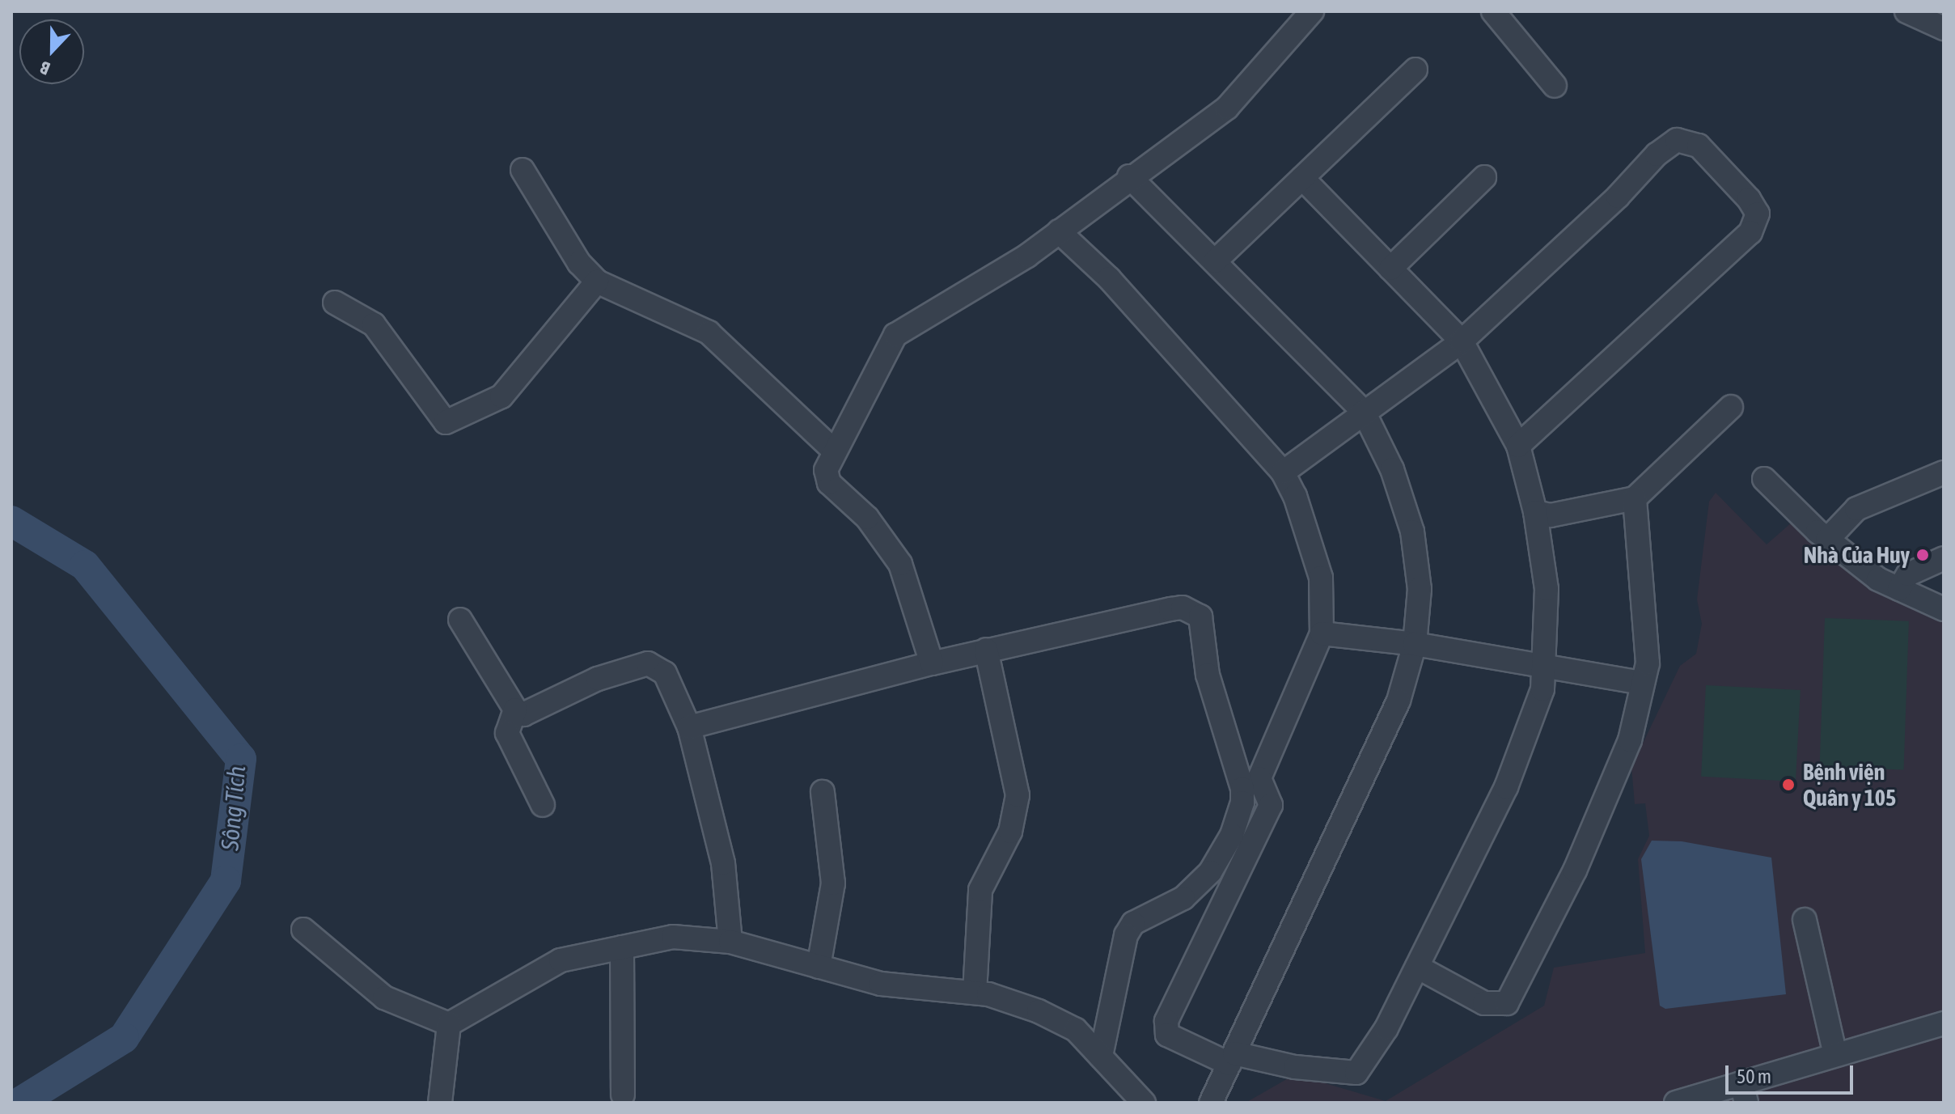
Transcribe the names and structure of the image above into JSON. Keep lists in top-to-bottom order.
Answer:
{
  "water": ["Sông Tích"],
  "places": ["Nhà Của Huy", "Bệnh viện Quân y 105"],
  "scale_bar": "50 m",
  "north": "bottom"
}
